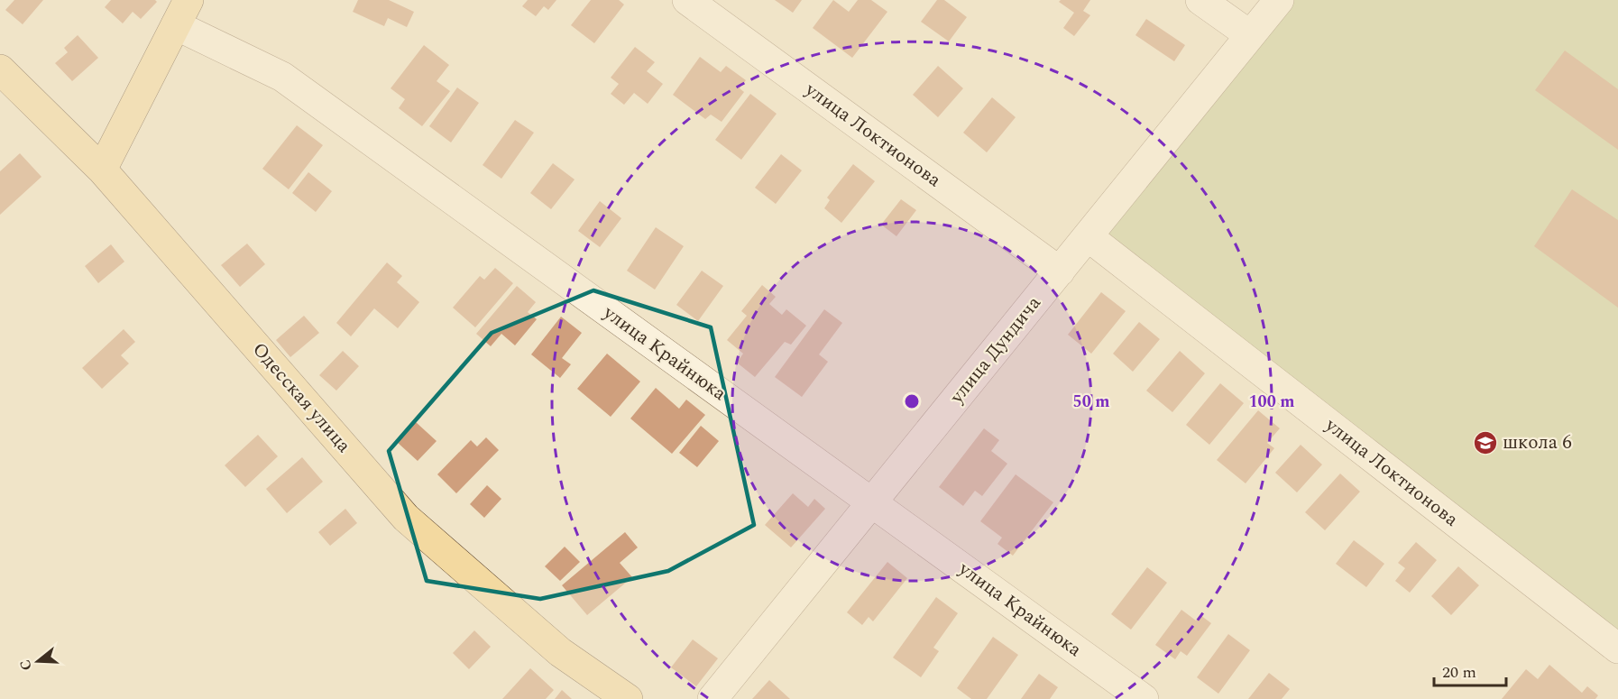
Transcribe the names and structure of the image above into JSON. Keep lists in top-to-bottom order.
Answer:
{
  "streets": {
    "main road": ["Одесская улица"],
    "street": ["улица Локтионова", "улица Дундича", "улица Крайнюка"]
  },
  "crossings": [
    ["улица Локтионова", "улица Дундича"],
    ["улица Дундича", "улица Крайнюка"]
  ],
  "places": {
    "school or university": ["школа 6"]
  },
  "scale_bar": "20 m",
  "north": "left",
  "rings": ["50 m", "100 m"]
}
